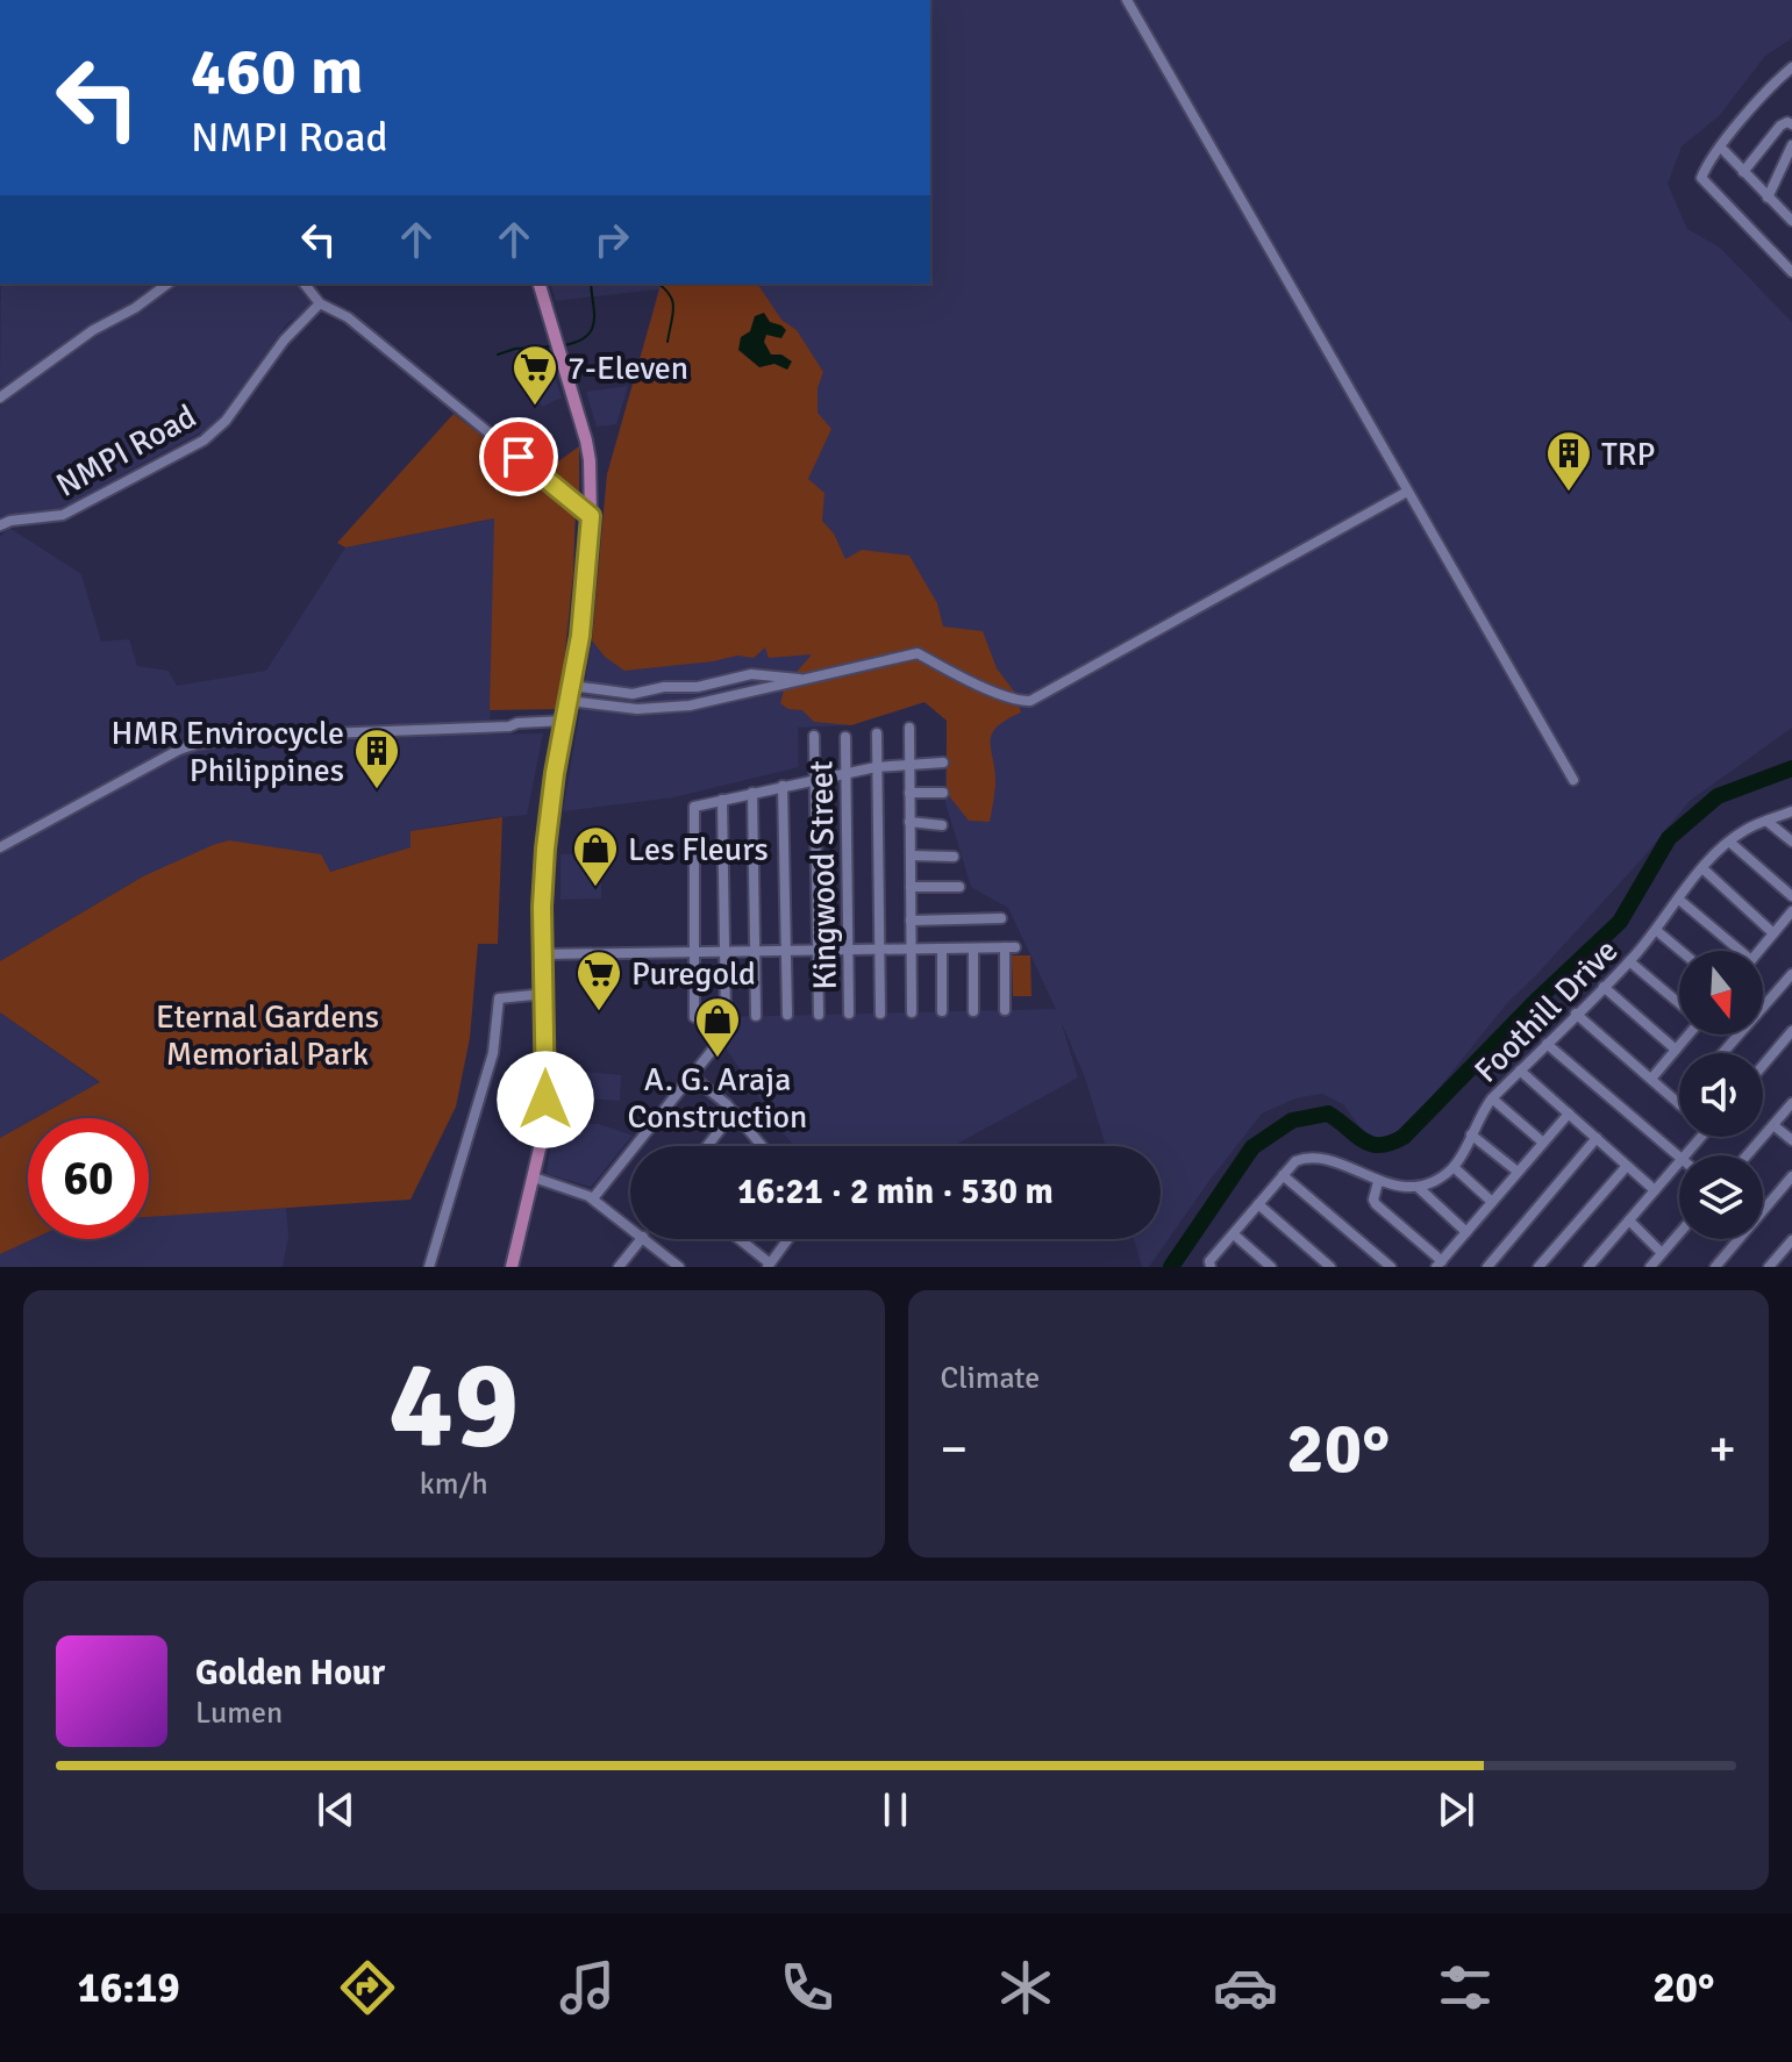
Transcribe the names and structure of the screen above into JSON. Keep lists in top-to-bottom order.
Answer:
{
  "streets": {
    "street": ["NMPI Road", "Kingwood Street", "Foothill Drive"]
  },
  "parks": ["Eternal Gardens Memorial Park"],
  "places": {
    "supermarket": ["7-Eleven", "Puregold"],
    "building": ["TRP", "HMR Envirocycle Philippines"],
    "shop": ["Les Fleurs", "A. G. Araja Construction"]
  },
  "north": "bottom",
  "page": {
    "turn": ["460 m", "NMPI Road"],
    "limit": "60",
    "trip": "16:21 · 2 min · 530 m",
    "tile": [
      ["49", "km/h"],
      "Climate"
    ],
    "heat": ["−", "20°", "+"],
    "song": ["Golden Hour", "Lumen"],
    "tabs": ["16:19", "20°"]
  }
}
